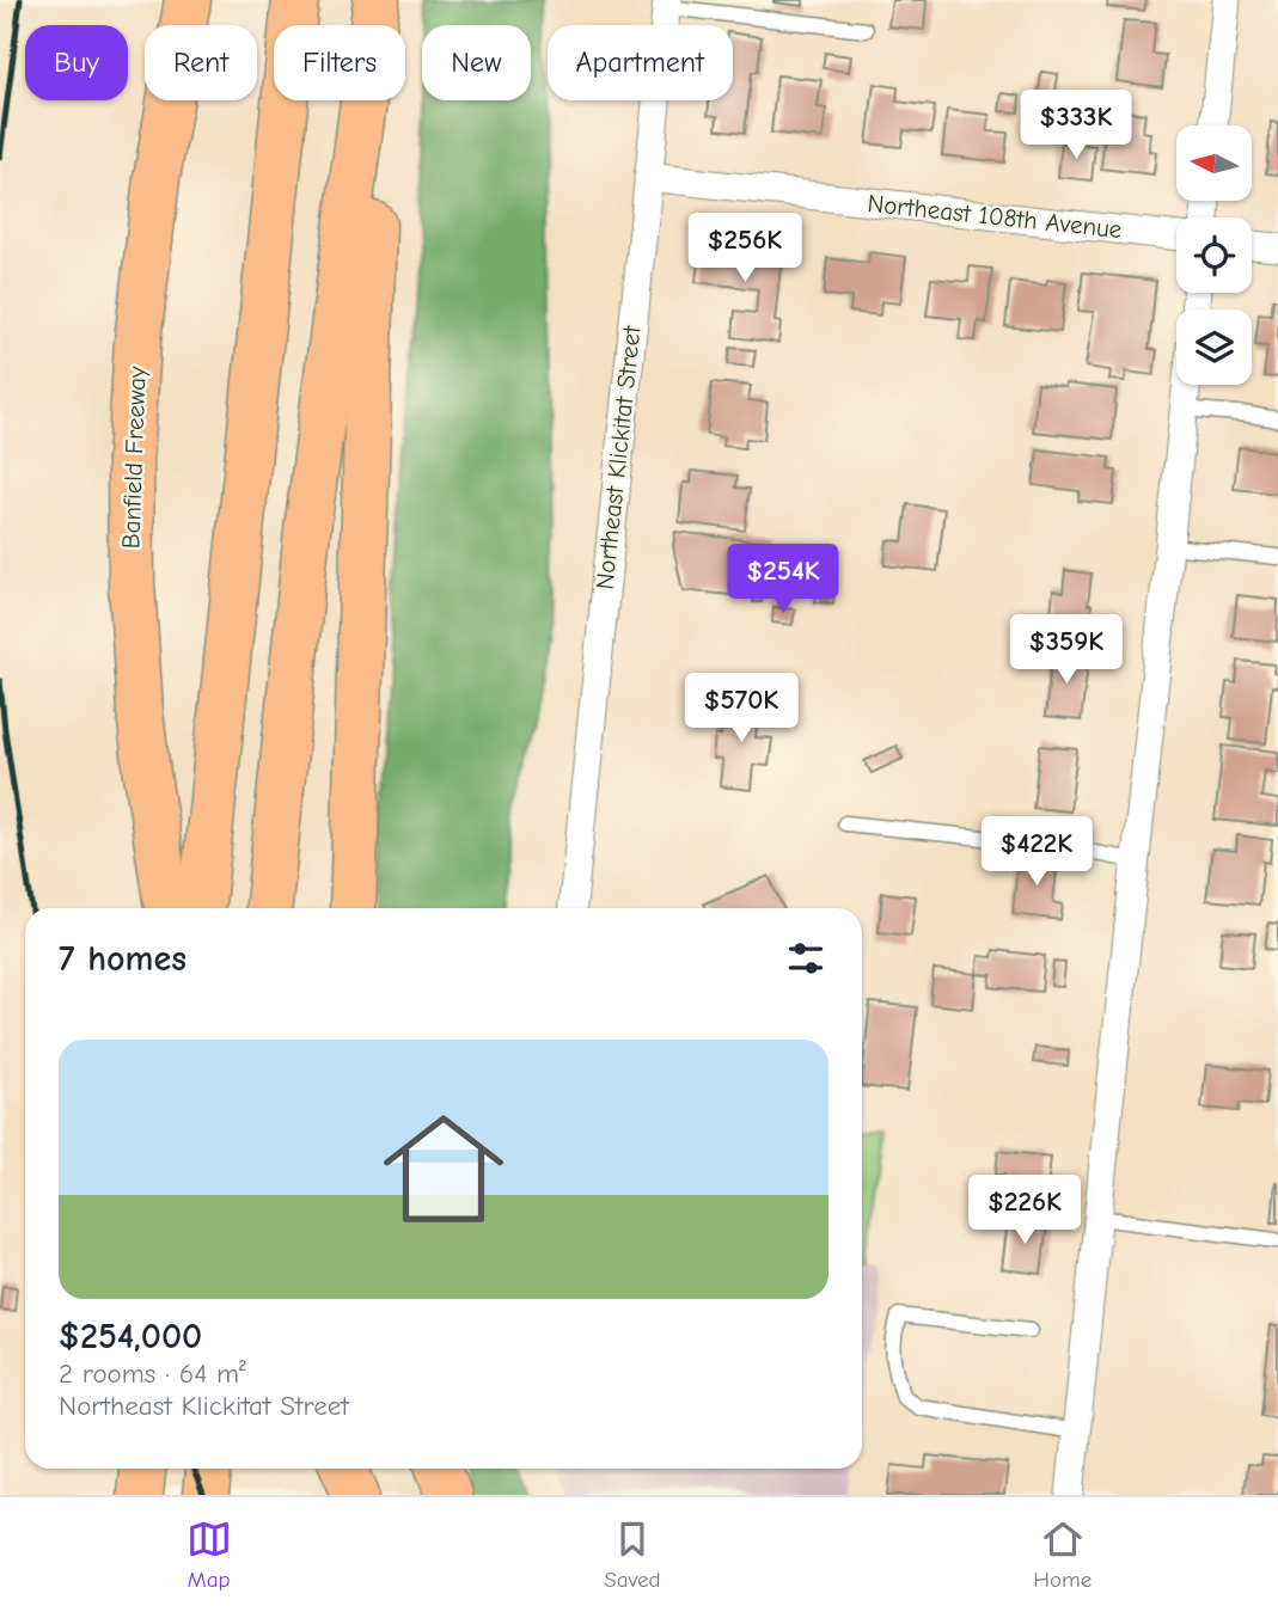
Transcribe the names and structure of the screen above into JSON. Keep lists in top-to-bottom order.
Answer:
{
  "streets": {
    "highway": ["Banfield Freeway"],
    "street": ["Northeast 108th Avenue", "Northeast Klickitat Street"]
  },
  "crossings": [
    ["Northeast 108th Avenue", "Northeast Klickitat Street"]
  ],
  "north": "left",
  "page": {
    "chip": [
      "Buy",
      "Rent",
      "Filters",
      "New",
      "Apartment"
    ],
    "price": [
      "$333K",
      "$256K",
      "$254K",
      "$359K",
      "$570K",
      "$422K",
      "$226K"
    ],
    "heading": "7 homes",
    "list": [
      {
        "name": "$254,000",
        "note": "2 rooms · 64 m² · Northeast Klickitat Street"
      }
    ],
    "tabs": ["Map", "Saved", "Home"]
  }
}
